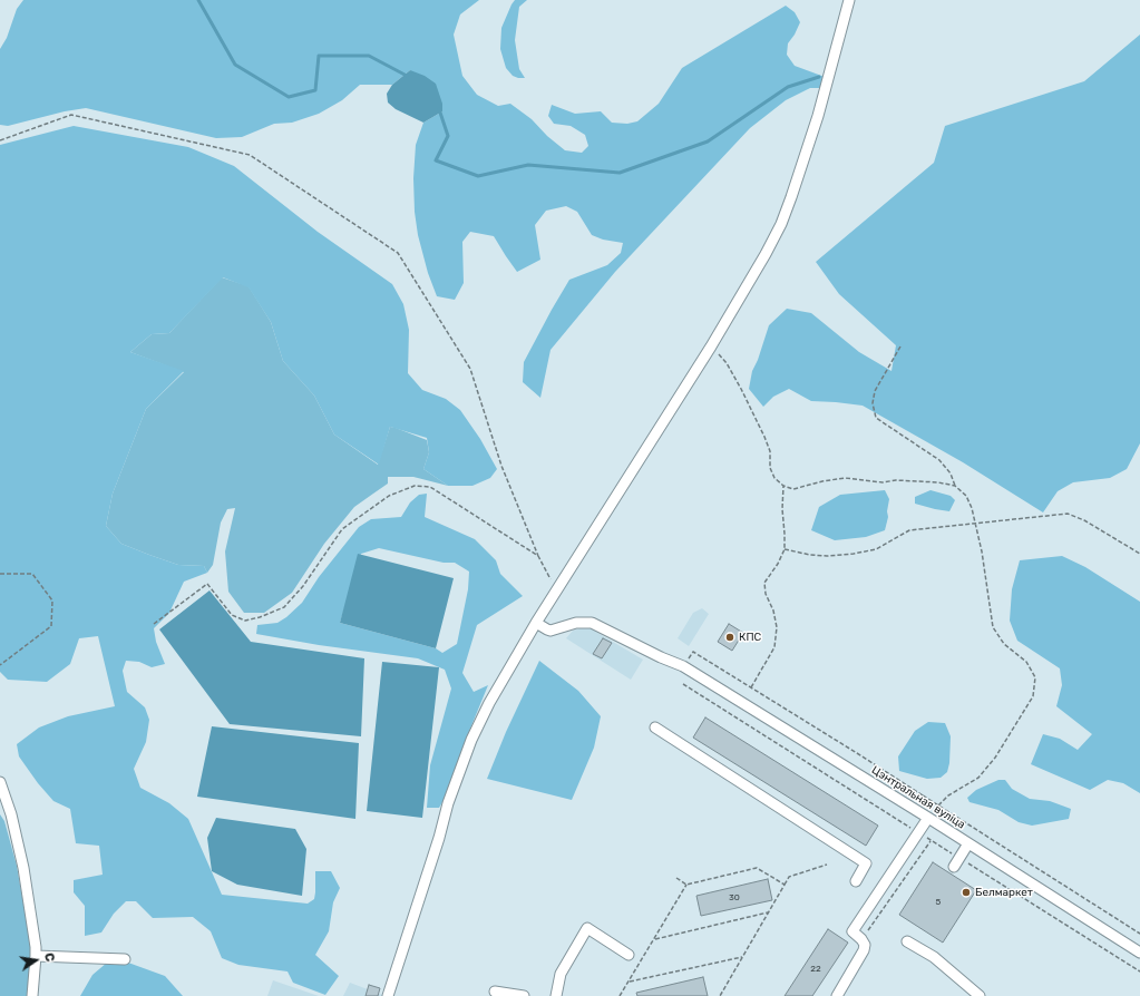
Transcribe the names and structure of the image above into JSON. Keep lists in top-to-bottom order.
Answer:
{
  "streets": {
    "street": ["Цэнтральная вуліца"]
  },
  "places": ["КПС", "Белмаркет"],
  "house_numbers": ["30", "5", "22"],
  "north": "right"
}
